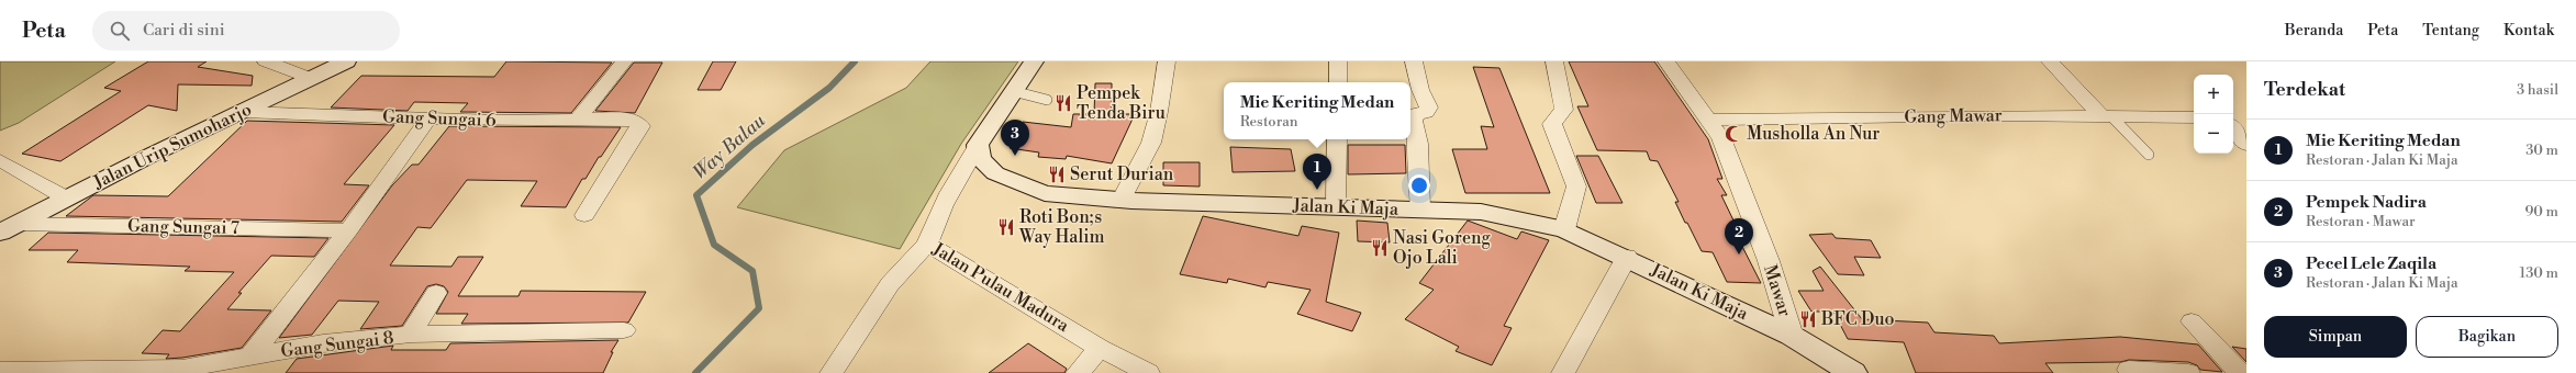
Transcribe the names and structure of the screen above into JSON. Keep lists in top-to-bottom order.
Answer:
{
  "streets": {
    "main road": ["Jalan Urip Sumoharjo", "Jalan Ki Maja"],
    "street": [
      "Gang Mawar",
      "Gang Sungai 6",
      "Gang Sungai 7",
      "Jalan Pulau Madura",
      "Mawar",
      "Gang Sungai 8"
    ]
  },
  "crossings": [
    ["Gang Mawar", "Mawar"],
    ["Gang Sungai 6", "Jalan Urip Sumoharjo"],
    ["Jalan Urip Sumoharjo", "Gang Sungai 7"],
    ["Jalan Ki Maja", "Jalan Pulau Madura"],
    ["Jalan Ki Maja", "Mawar"]
  ],
  "water": ["Way Balau"],
  "places": {
    "restaurant": [
      "Pempek Tenda Biru",
      "Serut Durian",
      "Roti Bon;s Way Halim",
      "Nasi Goreng Ojo Lali",
      "BFC Duo"
    ],
    "mosque": ["Musholla An Nur"]
  },
  "page": {
    "header": "Peta",
    "search": "Cari di sini",
    "nav": [
      "Beranda",
      "Peta",
      "Tentang",
      "Kontak"
    ],
    "heading": ["Terdekat", "3 hasil"],
    "map_buttons": ["+", "−"],
    "popup": ["Mie Keriting Medan", "Restoran"],
    "list": [
      {
        "mark": "1",
        "name": "Mie Keriting Medan",
        "note": "Restoran · Jalan Ki Maja",
        "value": "30 m"
      },
      {
        "mark": "2",
        "name": "Pempek Nadira",
        "note": "Restoran · Mawar",
        "value": "90 m"
      },
      {
        "mark": "3",
        "name": "Pecel Lele Zaqila",
        "note": "Restoran · Jalan Ki Maja",
        "value": "130 m"
      }
    ],
    "pins": ["3", "1", "2"],
    "buttons": ["Simpan", "Bagikan"]
  }
}
